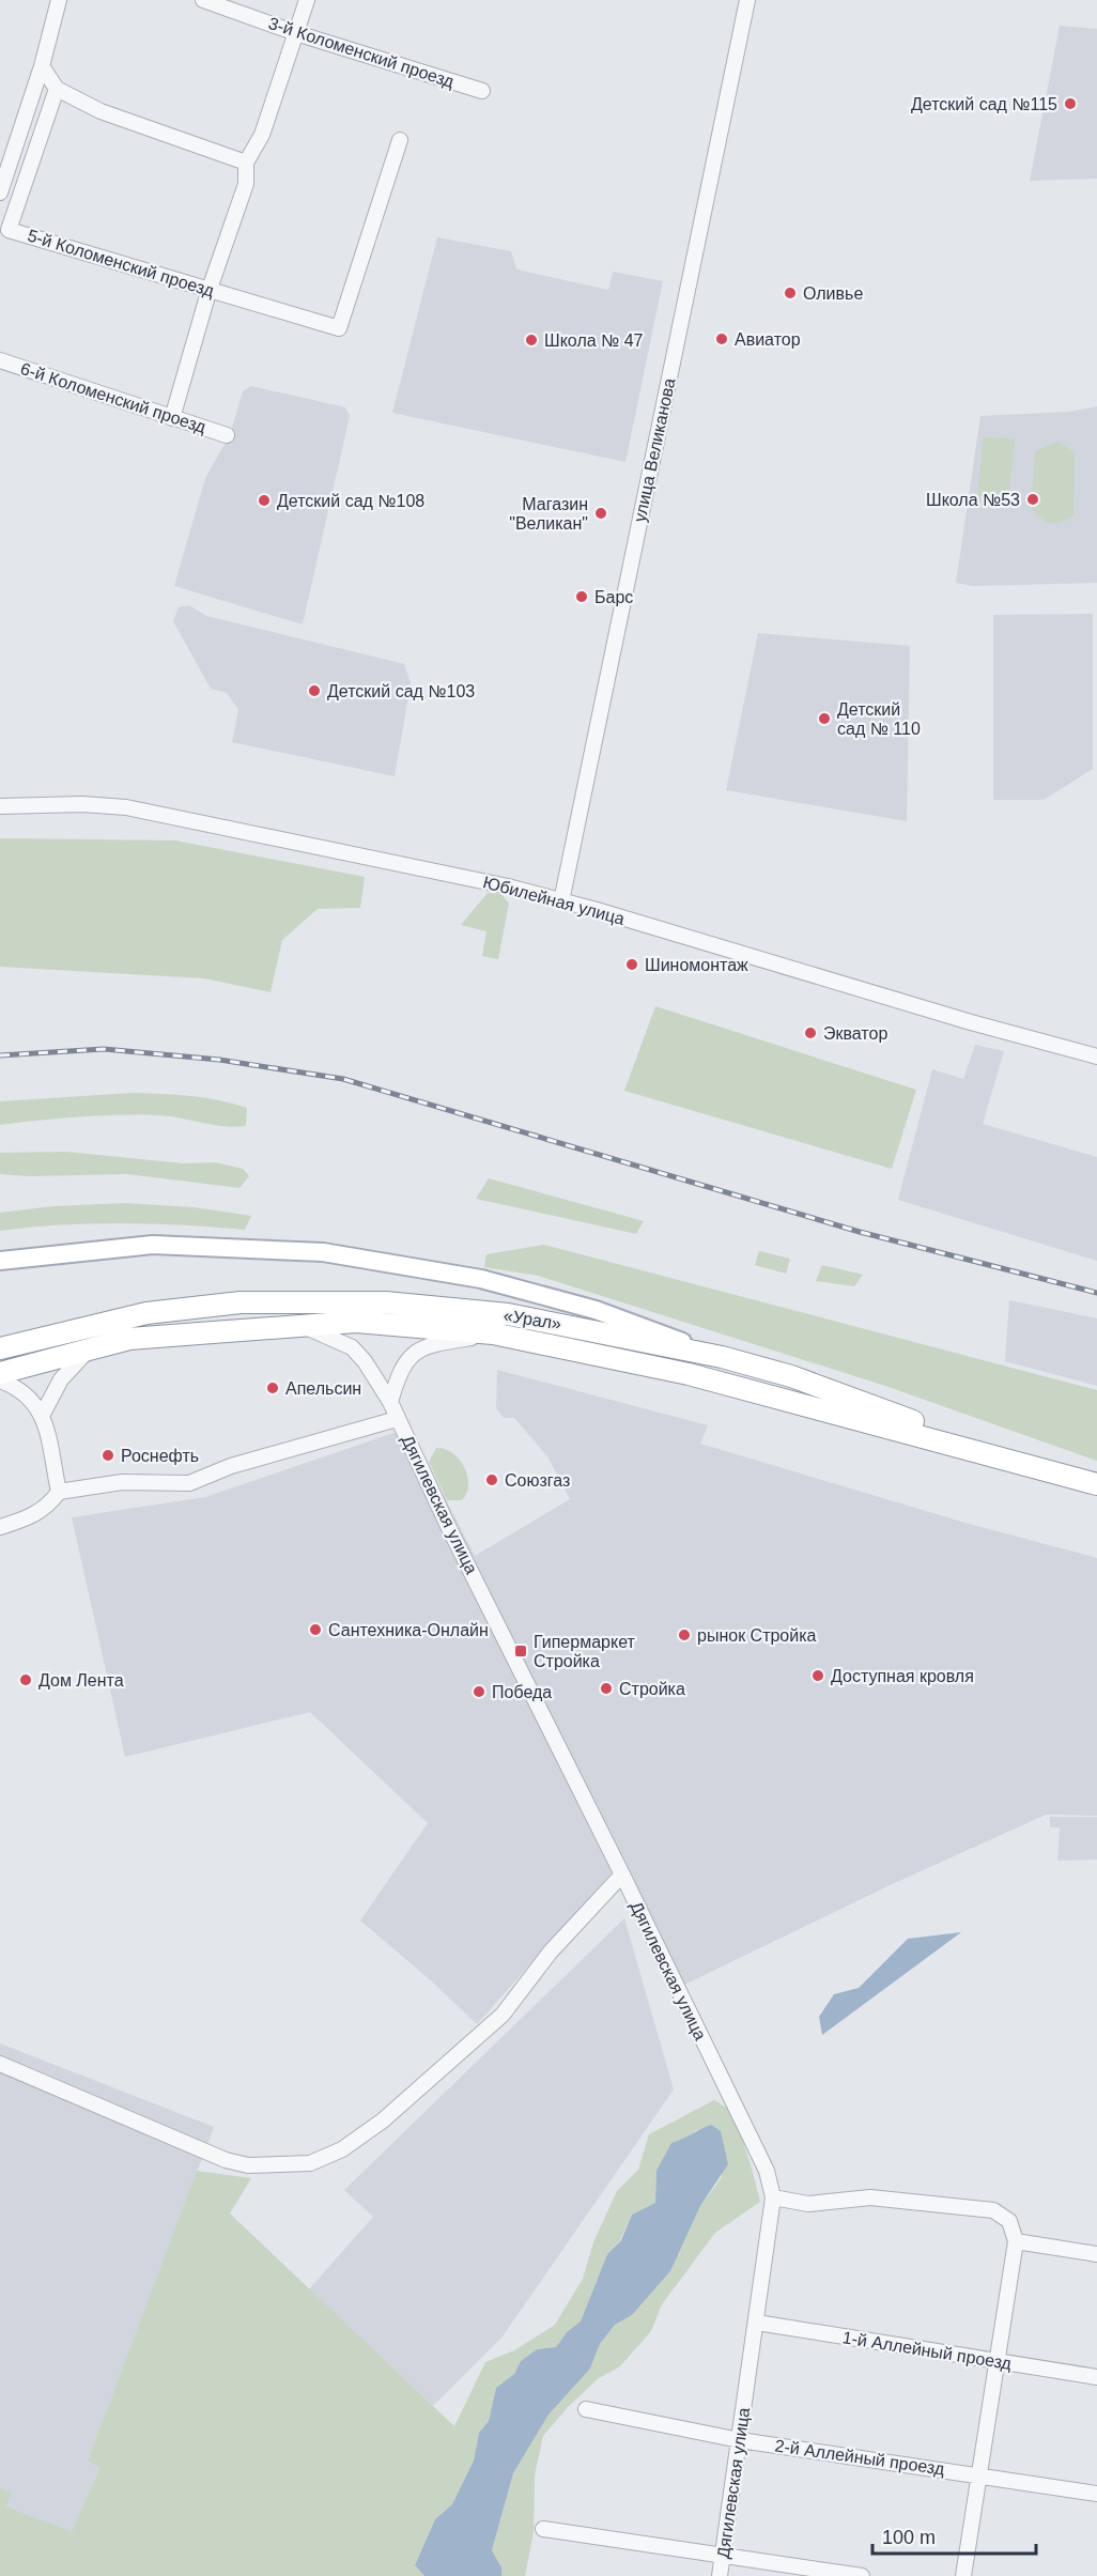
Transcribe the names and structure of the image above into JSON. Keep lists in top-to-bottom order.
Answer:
{
  "streets": {
    "highway": ["«Урал»"],
    "street": [
      "3-й Коломенский проезд",
      "5-й Коломенский проезд",
      "6-й Коломенский проезд",
      "улица Великанова",
      "Юбилейная улица",
      "Дягилевская улица",
      "1-й Аллейный проезд",
      "2-й Аллейный проезд"
    ]
  },
  "crossings": [
    ["улица Великанова", "Юбилейная улица"],
    ["«Урал»", "Дягилевская улица"],
    ["Дягилевская улица", "1-й Аллейный проезд"],
    ["Дягилевская улица", "2-й Аллейный проезд"]
  ],
  "places": {
    "other": [
      "Детский сад №115",
      "Оливье",
      "Авиатор",
      "Школа № 47",
      "Школа №53",
      "Детский сад №108",
      "Магазин \"Великан\"",
      "Барс",
      "Детский сад №103",
      "Детский сад № 110",
      "Шиномонтаж",
      "Экватор",
      "Апельсин",
      "Роснефть",
      "Союзгаз",
      "Сантехника-Онлайн",
      "рынок Стройка",
      "Доступная кровля",
      "Дом Лента",
      "Стройка",
      "Победа"
    ],
    "transit": ["Гипермаркет Стройка"]
  },
  "scale_bar": "100 m"
}
